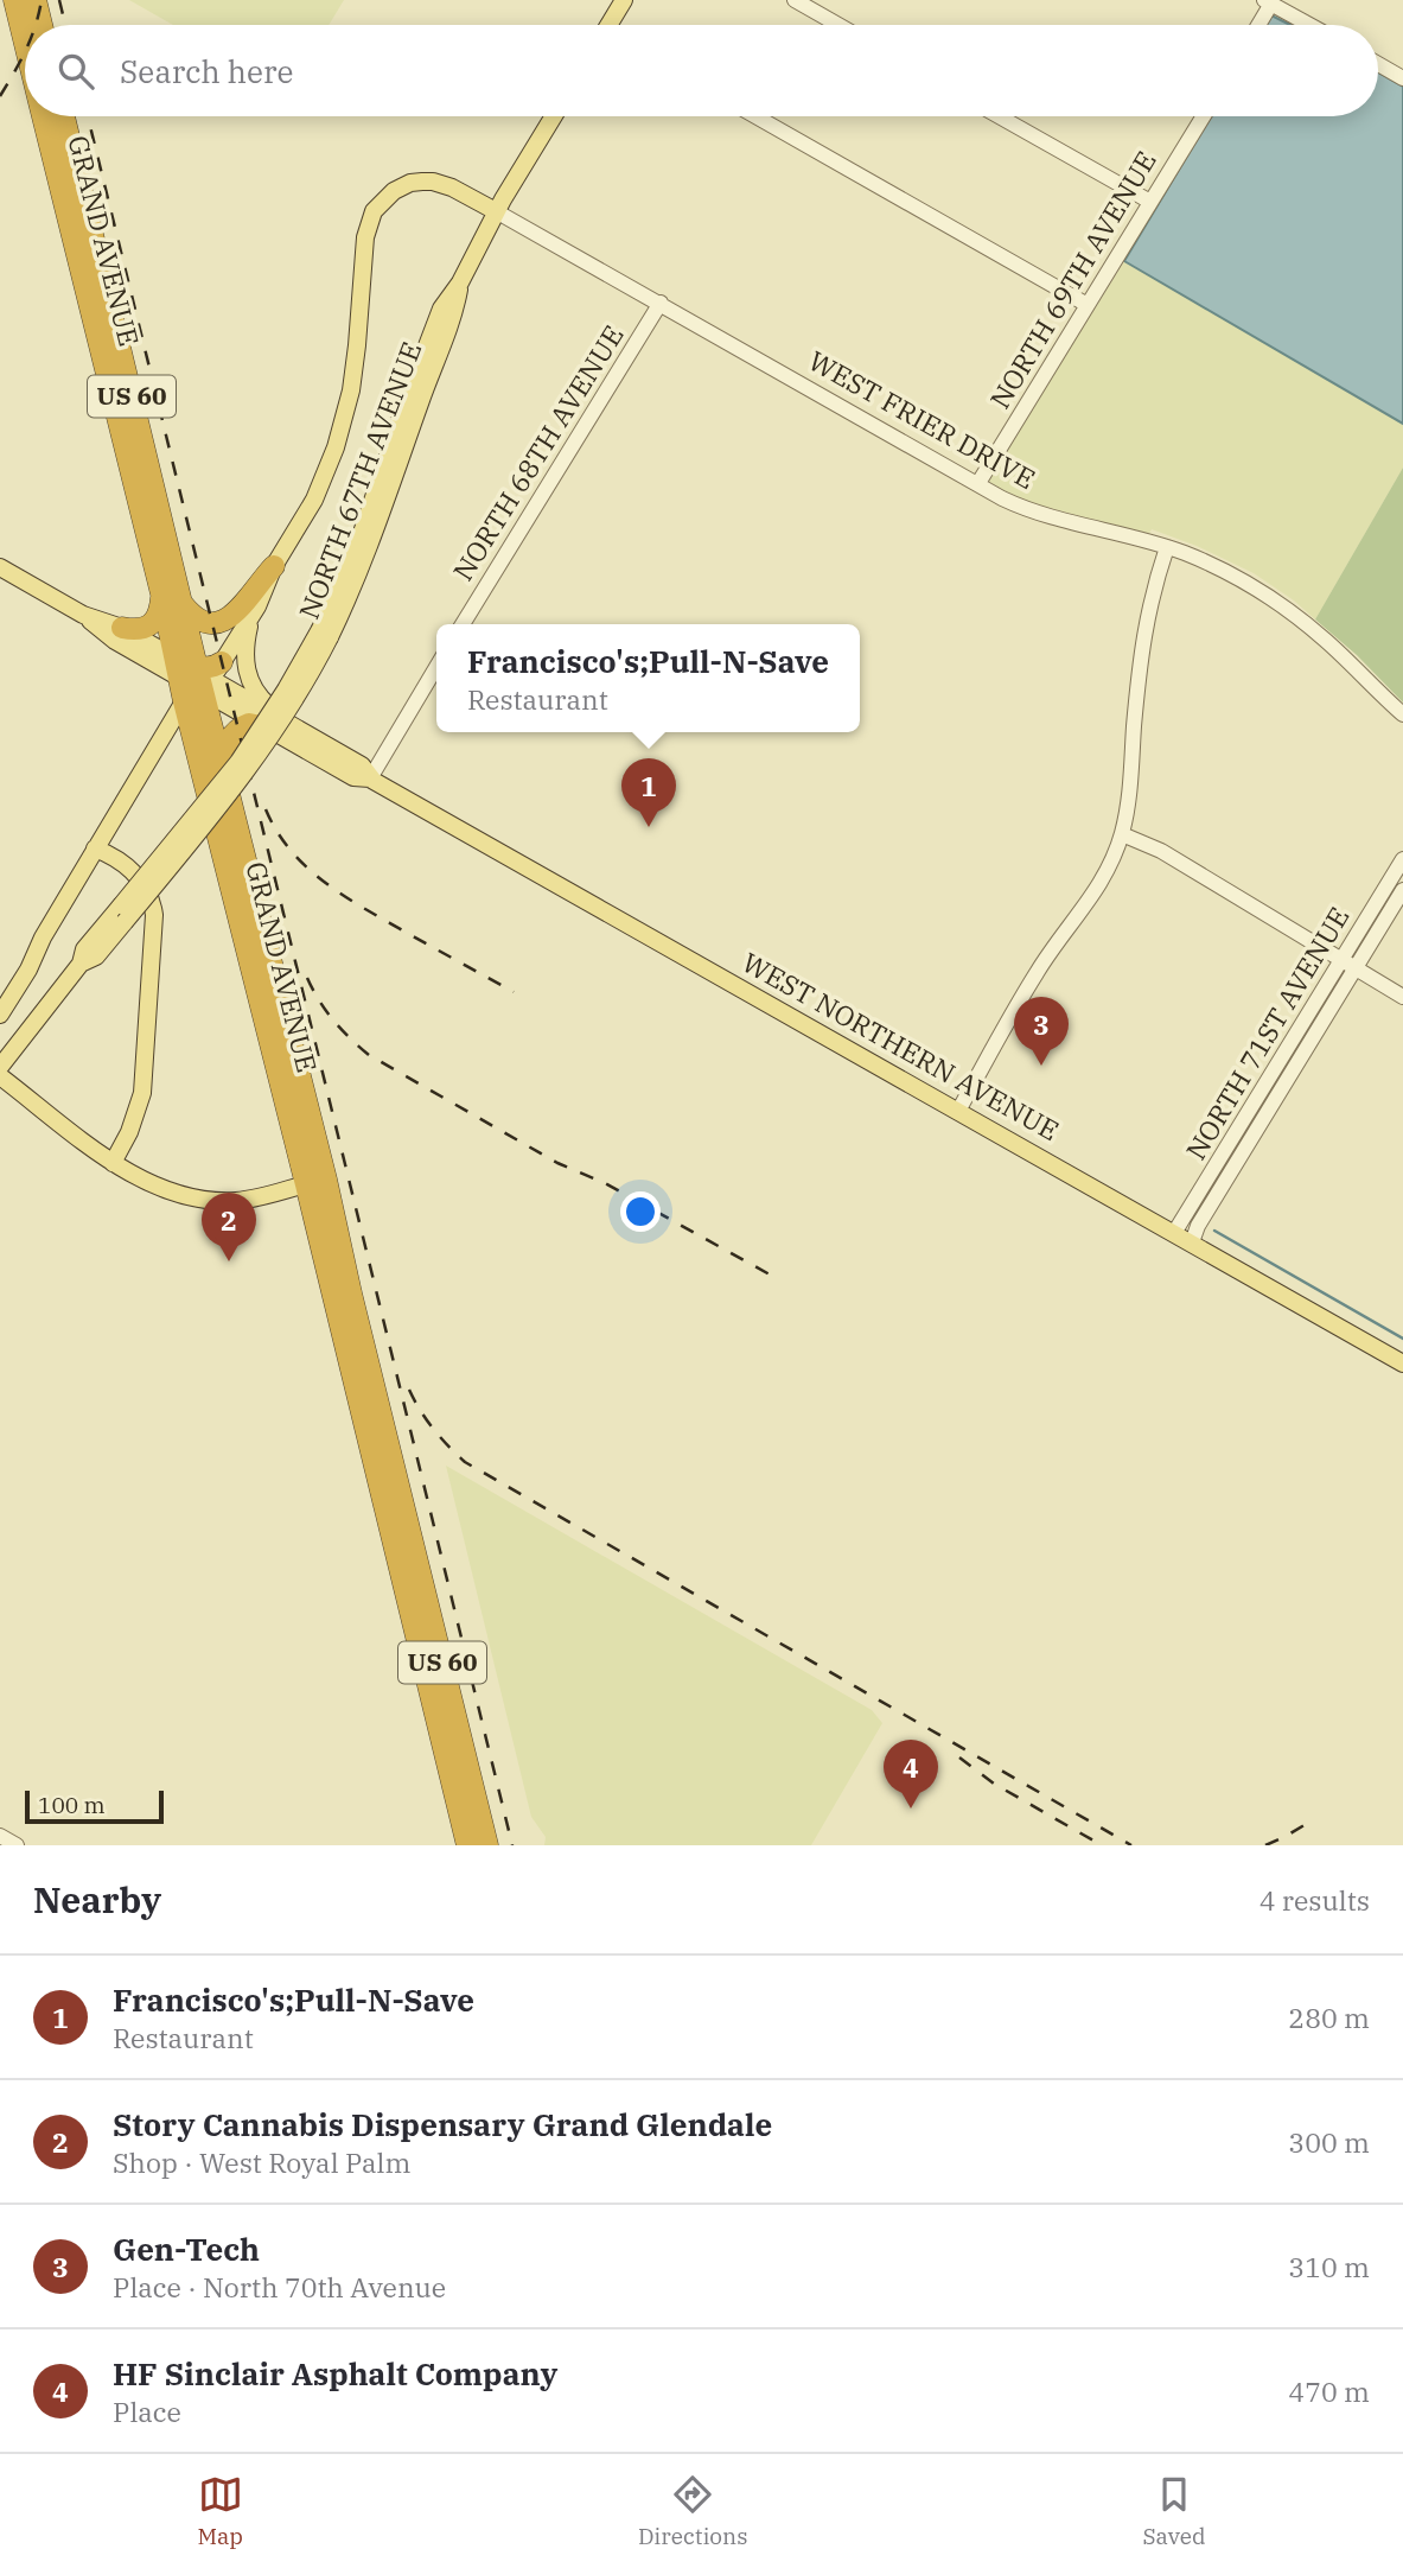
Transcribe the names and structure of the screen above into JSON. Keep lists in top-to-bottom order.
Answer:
{
  "streets": {
    "highway": ["GRAND AVENUE", "US 60"],
    "main road": ["NORTH 67TH AVENUE", "WEST NORTHERN AVENUE"],
    "street": [
      "NORTH 69TH AVENUE",
      "WEST FRIER DRIVE",
      "NORTH 68TH AVENUE",
      "NORTH 71ST AVENUE"
    ]
  },
  "crossings": [
    ["GRAND AVENUE", "NORTH 67TH AVENUE"],
    ["GRAND AVENUE", "WEST NORTHERN AVENUE"],
    ["NORTH 69TH AVENUE", "WEST FRIER DRIVE"],
    ["WEST FRIER DRIVE", "NORTH 68TH AVENUE"],
    ["WEST FRIER DRIVE", "NORTH 67TH AVENUE"],
    ["NORTH 67TH AVENUE", "WEST NORTHERN AVENUE"],
    ["NORTH 71ST AVENUE", "WEST NORTHERN AVENUE"]
  ],
  "scale_bar": "100 m",
  "page": {
    "search": "Search here",
    "popup": ["Francisco's;Pull-N-Save", "Restaurant"],
    "pins": [
      "1",
      "3",
      "2",
      "4"
    ],
    "scale": "100 m",
    "heading": ["Nearby", "4 results"],
    "list": [
      {
        "mark": "1",
        "name": "Francisco's;Pull-N-Save",
        "note": "Restaurant",
        "value": "280 m"
      },
      {
        "mark": "2",
        "name": "Story Cannabis Dispensary Grand Glendale",
        "note": "Shop · West Royal Palm",
        "value": "300 m"
      },
      {
        "mark": "3",
        "name": "Gen-Tech",
        "note": "Place · North 70th Avenue",
        "value": "310 m"
      },
      {
        "mark": "4",
        "name": "HF Sinclair Asphalt Company",
        "note": "Place",
        "value": "470 m"
      }
    ],
    "nav": ["Map", "Directions", "Saved"]
  }
}
